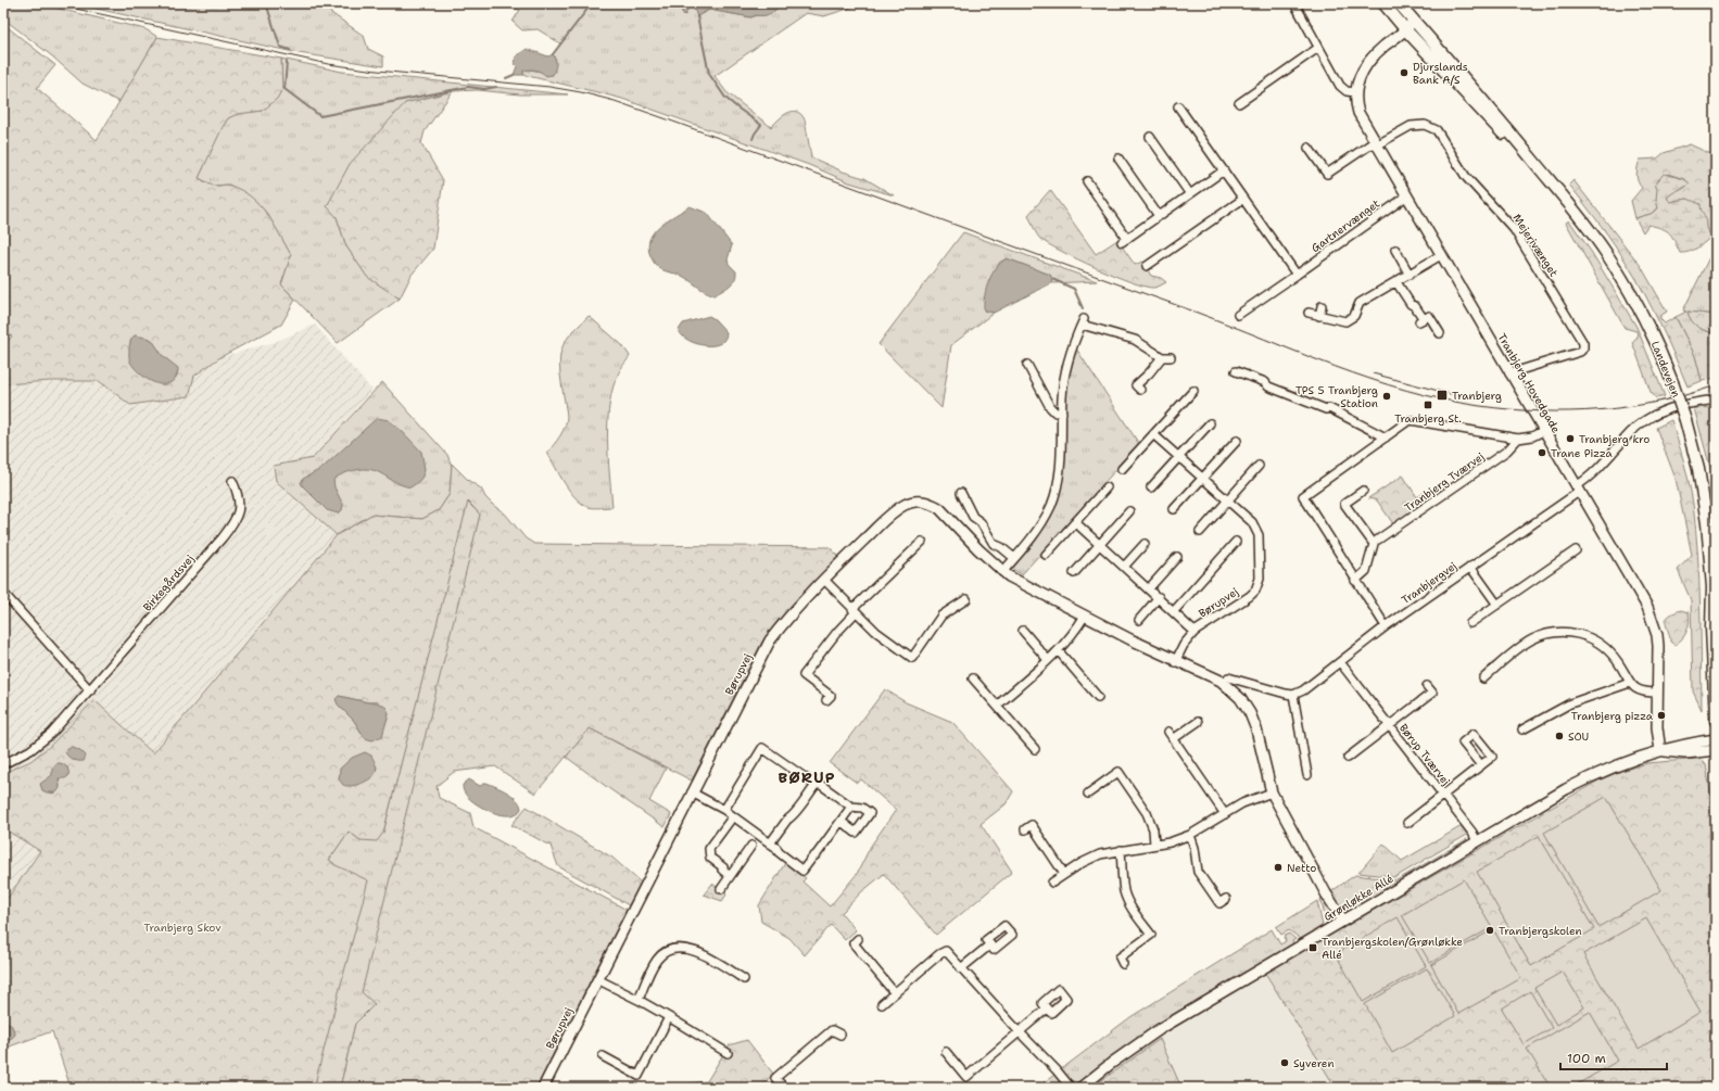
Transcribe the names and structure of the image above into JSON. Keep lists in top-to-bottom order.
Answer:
{
  "streets": {
    "main road": ["Landevejen"],
    "street": [
      "Gartnervænget",
      "Mejerivænget",
      "Tranbjerg Hovedgade",
      "Tranbjerg Tværvej",
      "Birkegårdsvej",
      "Tranbjergvej",
      "Børupvej",
      "Børup Tværvej",
      "Grønløkke Allé"
    ]
  },
  "crossings": [
    ["Gartnervænget", "Tranbjerg Hovedgade"],
    ["Mejerivænget", "Tranbjerg Hovedgade"],
    ["Landevejen", "Tranbjerg Hovedgade"],
    ["Tranbjerg Hovedgade", "Tranbjergvej"],
    ["Tranbjerg Hovedgade", "Grønløkke Allé"],
    ["Tranbjergvej", "Børup Tværvej"],
    ["Børupvej", "Grønløkke Allé"],
    ["Børup Tværvej", "Grønløkke Allé"]
  ],
  "districts": ["BØRUP"],
  "parks": ["Tranbjerg Skov"],
  "places": {
    "other": [
      "Djurslands Bank A/S",
      "TPS 5 Tranbjerg Station",
      "Tranbjerg kro",
      "Trane Pizza",
      "Tranbjerg pizza",
      "SOU",
      "Netto",
      "Tranbjergskolen",
      "Syveren"
    ],
    "transit": ["Tranbjerg", "Tranbjerg St.", "Tranbjergskolen/Grønløkke Allé"]
  },
  "scale_bar": "100 m"
}
